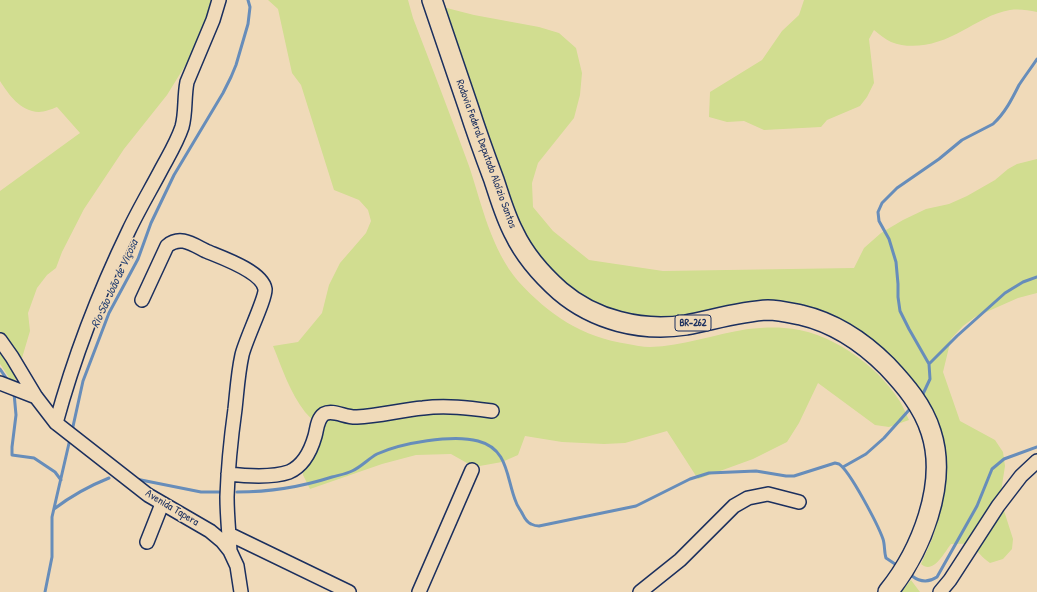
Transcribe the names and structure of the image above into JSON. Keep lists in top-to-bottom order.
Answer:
{
  "streets": {
    "highway": ["Rodovia Federal Deputado Aloízio Santos", "BR-262"],
    "street": ["Avenida Tapera"]
  },
  "water": ["Rio São João de Viçosa"]
}
